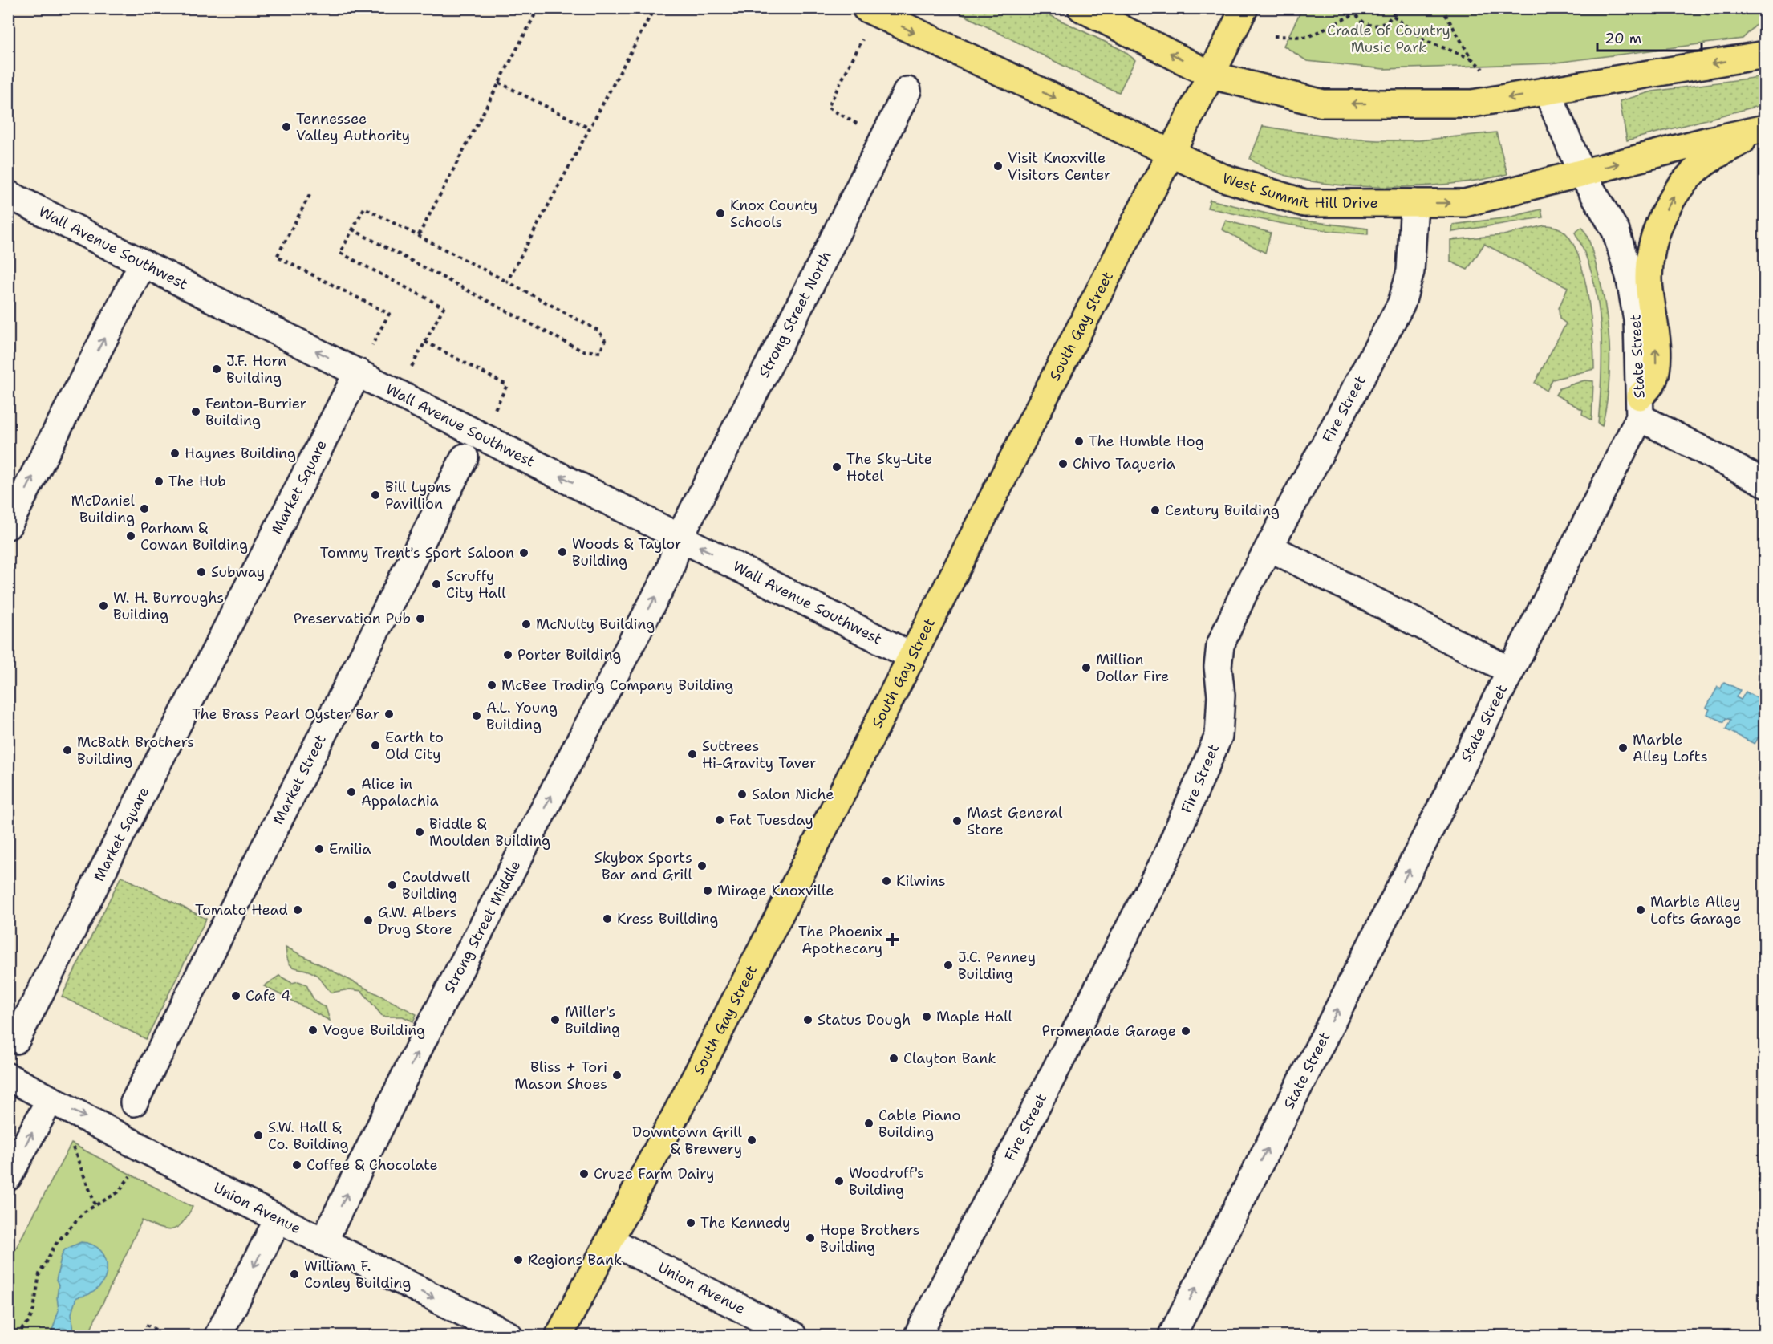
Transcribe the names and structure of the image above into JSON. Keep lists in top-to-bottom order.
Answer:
{
  "streets": {
    "main road": ["West Summit Hill Drive", "South Gay Street"],
    "street": [
      "Wall Avenue Southwest",
      "Strong Street North",
      "State Street",
      "Fire Street",
      "Market Square",
      "Market Street",
      "Strong Street Middle",
      "Union Avenue"
    ]
  },
  "crossings": [
    ["West Summit Hill Drive", "South Gay Street"],
    ["West Summit Hill Drive", "State Street"],
    ["West Summit Hill Drive", "Fire Street"],
    ["Wall Avenue Southwest", "Strong Street North"],
    ["Wall Avenue Southwest", "South Gay Street"],
    ["Wall Avenue Southwest", "Market Square"],
    ["Wall Avenue Southwest", "Strong Street Middle"],
    ["Strong Street North", "Strong Street Middle"],
    ["South Gay Street", "Union Avenue"],
    ["Strong Street Middle", "Union Avenue"]
  ],
  "one_way": [
    "Wall Avenue Southwest",
    "State Street",
    "Strong Street Middle",
    "Union Avenue"
  ],
  "parks": ["Cradle of Country Music Park"],
  "places": {
    "other": [
      "Tennessee Valley Authority",
      "Visit Knoxville Visitors Center",
      "Knox County Schools",
      "J.F. Horn Building",
      "Fenton-Burrier Building",
      "The Humble Hog",
      "Haynes Building",
      "Chivo Taqueria",
      "The Sky-Lite Hotel",
      "The Hub",
      "Bill Lyons Pavillion",
      "McDaniel Building",
      "Century Building",
      "Parham & Cowan Building",
      "Woods & Taylor Building",
      "Tommy Trent's Sport Saloon",
      "Subway",
      "Scruffy City Hall",
      "W. H. Burroughs Building",
      "Preservation Pub",
      "McNulty Building",
      "Porter Building",
      "Million Dollar Fire",
      "McBee Trading Company Building",
      "The Brass Pearl Oyster Bar",
      "A.L. Young Building",
      "Earth to Old City",
      "Marble Alley Lofts",
      "McBath Brothers Building",
      "Suttrees Hi-Gravity Taver",
      "Alice in Appalachia",
      "Salon Niche",
      "Fat Tuesday",
      "Mast General Store",
      "Biddle & Moulden Building",
      "Emilia",
      "Skybox Sports Bar and Grill",
      "Kilwins",
      "Cauldwell Building",
      "Mirage Knoxville",
      "Tomato Head",
      "Marble Alley Lofts Garage",
      "Kress Buillding",
      "G.W. Albers Drug Store",
      "J.C. Penney Building",
      "Cafe 4",
      "Maple Hall",
      "Miller's Building",
      "Status Dough",
      "Vogue Building",
      "Promenade Garage",
      "Clayton Bank",
      "Bliss + Tori Mason Shoes",
      "Cable Piano Building",
      "S.W. Hall & Co. Building",
      "Downtown Grill & Brewery",
      "Coffee & Chocolate",
      "Cruze Farm Dairy",
      "Woodruff's Building",
      "The Kennedy",
      "Hope Brothers Building",
      "Regions Bank",
      "William F. Conley Building"
    ],
    "health": ["The Phoenix Apothecary"]
  },
  "scale_bar": "20 m"
}
